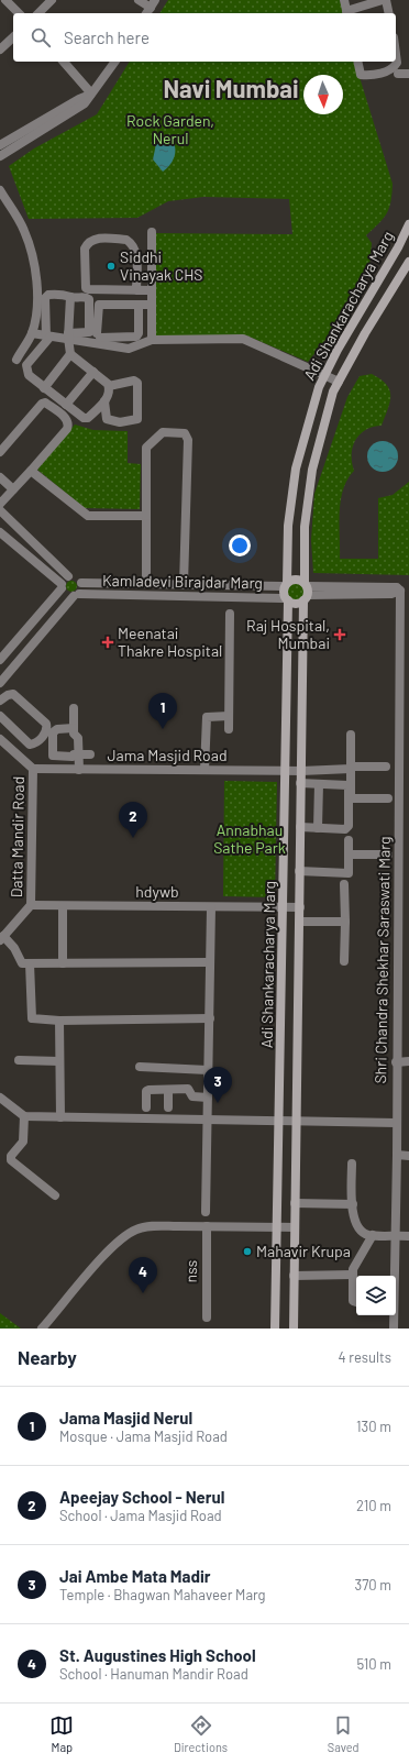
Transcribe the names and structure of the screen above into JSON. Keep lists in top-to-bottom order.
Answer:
{
  "streets": {
    "main road": ["Adi Shankaracharya Marg"],
    "street": [
      "Kamladevi Birajdar Marg",
      "Jama Masjid Road",
      "Datta Mandir Road",
      "hdywb",
      "Shri Chandra Shekhar Saraswati Marg",
      "nss"
    ]
  },
  "crossings": [
    ["Adi Shankaracharya Marg", "Kamladevi Birajdar Marg"],
    ["Adi Shankaracharya Marg", "Jama Masjid Road"],
    ["Adi Shankaracharya Marg", "hdywb"],
    ["Adi Shankaracharya Marg", "Shri Chandra Shekhar Saraswati Marg"],
    ["Jama Masjid Road", "Datta Mandir Road"],
    ["Datta Mandir Road", "hdywb"]
  ],
  "districts": ["Navi Mumbai"],
  "parks": ["Rock Garden, Nerul", "Annabhau Sathe Park"],
  "places": {
    "other": ["Siddhi Vinayak CHS", "Mahavir Krupa"],
    "health": ["Raj Hospital, Mumbai", "Meenatai Thakre Hospital"]
  },
  "north": "bottom",
  "page": {
    "search": "Search here",
    "pins": [
      "1",
      "2",
      "3",
      "4"
    ],
    "heading": ["Nearby", "4 results"],
    "list": [
      {
        "mark": "1",
        "name": "Jama Masjid Nerul",
        "note": "Mosque · Jama Masjid Road",
        "value": "130 m"
      },
      {
        "mark": "2",
        "name": "Apeejay School - Nerul",
        "note": "School · Jama Masjid Road",
        "value": "210 m"
      },
      {
        "mark": "3",
        "name": "Jai Ambe Mata Madir",
        "note": "Temple · Bhagwan Mahaveer Marg",
        "value": "370 m"
      },
      {
        "mark": "4",
        "name": "St. Augustines High School",
        "note": "School · Hanuman Mandir Road",
        "value": "510 m"
      }
    ],
    "nav": ["Map", "Directions", "Saved"]
  }
}
